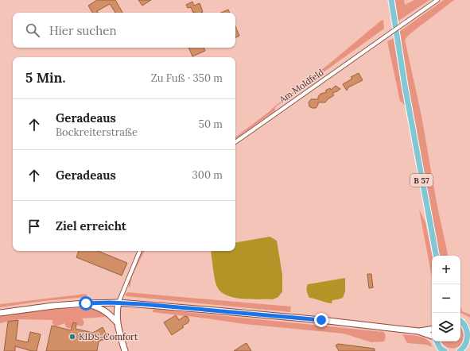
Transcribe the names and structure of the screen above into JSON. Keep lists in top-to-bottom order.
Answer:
{
  "streets": {
    "main road": ["B 57"],
    "street": ["Am Moldfeld"]
  },
  "places": ["KIDS-Comfort"],
  "page": {
    "search": "Hier suchen",
    "heading": ["5 Min.", "Zu Fuß · 350 m"],
    "list": [
      ["Geradeaus", "Bockreiterstraße", "50 m"],
      ["Geradeaus", "300 m"],
      "Ziel erreicht"
    ],
    "map_buttons": ["+", "−"]
  }
}
